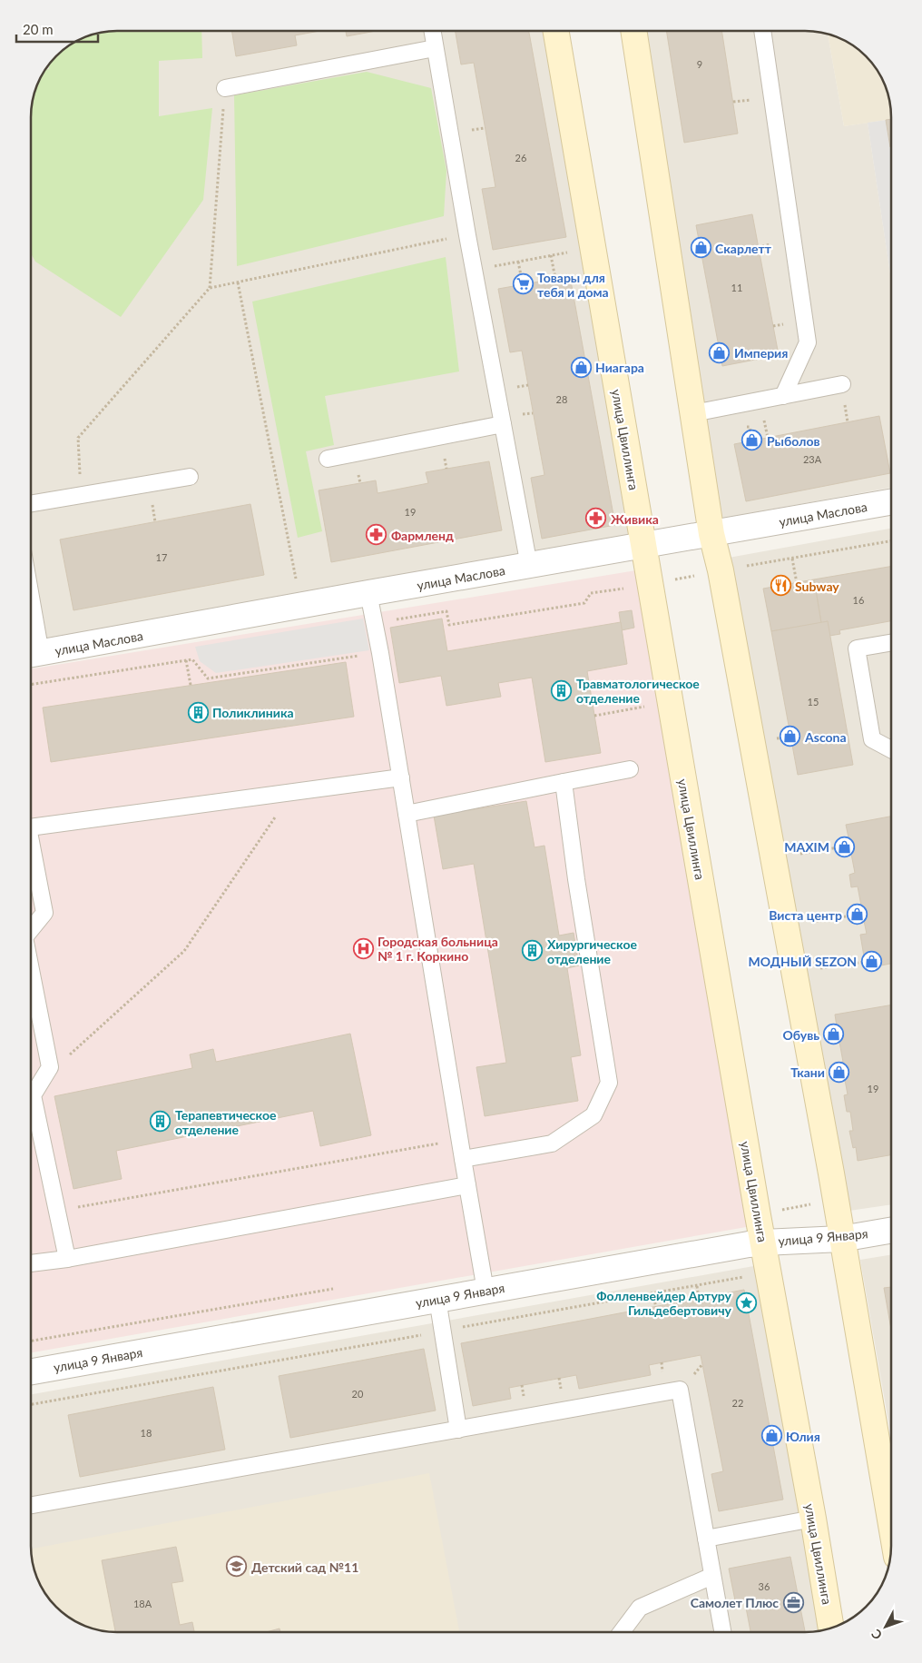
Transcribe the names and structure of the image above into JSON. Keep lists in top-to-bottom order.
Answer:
{
  "streets": {
    "street": ["улица Цвиллинга", "улица Маслова", "улица 9 Января"]
  },
  "crossings": [
    ["улица Цвиллинга", "улица Маслова"],
    ["улица Цвиллинга", "улица 9 Января"]
  ],
  "places": {
    "shop": [
      "Скарлетт",
      "Империя",
      "Ниагара",
      "Рыболов",
      "Ascona",
      "MAXIM",
      "Виста центр",
      "МОДНЫЙ SEZON",
      "Обувь",
      "Ткани",
      "Юлия"
    ],
    "supermarket": ["Товары для тебя и дома"],
    "pharmacy": ["Живика", "Фармленд"],
    "restaurant": ["Subway"],
    "building": [
      "Травматологическое отделение",
      "Поликлиника",
      "Хирургическое отделение",
      "Терапевтическое отделение"
    ],
    "hospital": ["Городская больница № 1 г. Коркино"],
    "place": ["Фолленвейдер Артуру Гильдебертовичу"],
    "school or university": ["Детский сад №11"],
    "office": ["Самолет Плюс"]
  },
  "house_numbers": [
    "9",
    "26",
    "11",
    "28",
    "23А",
    "19",
    "17",
    "16",
    "15",
    "19",
    "20",
    "22",
    "18",
    "36",
    "18А"
  ],
  "scale_bar": "20 m",
  "north": "bottom left"
}
